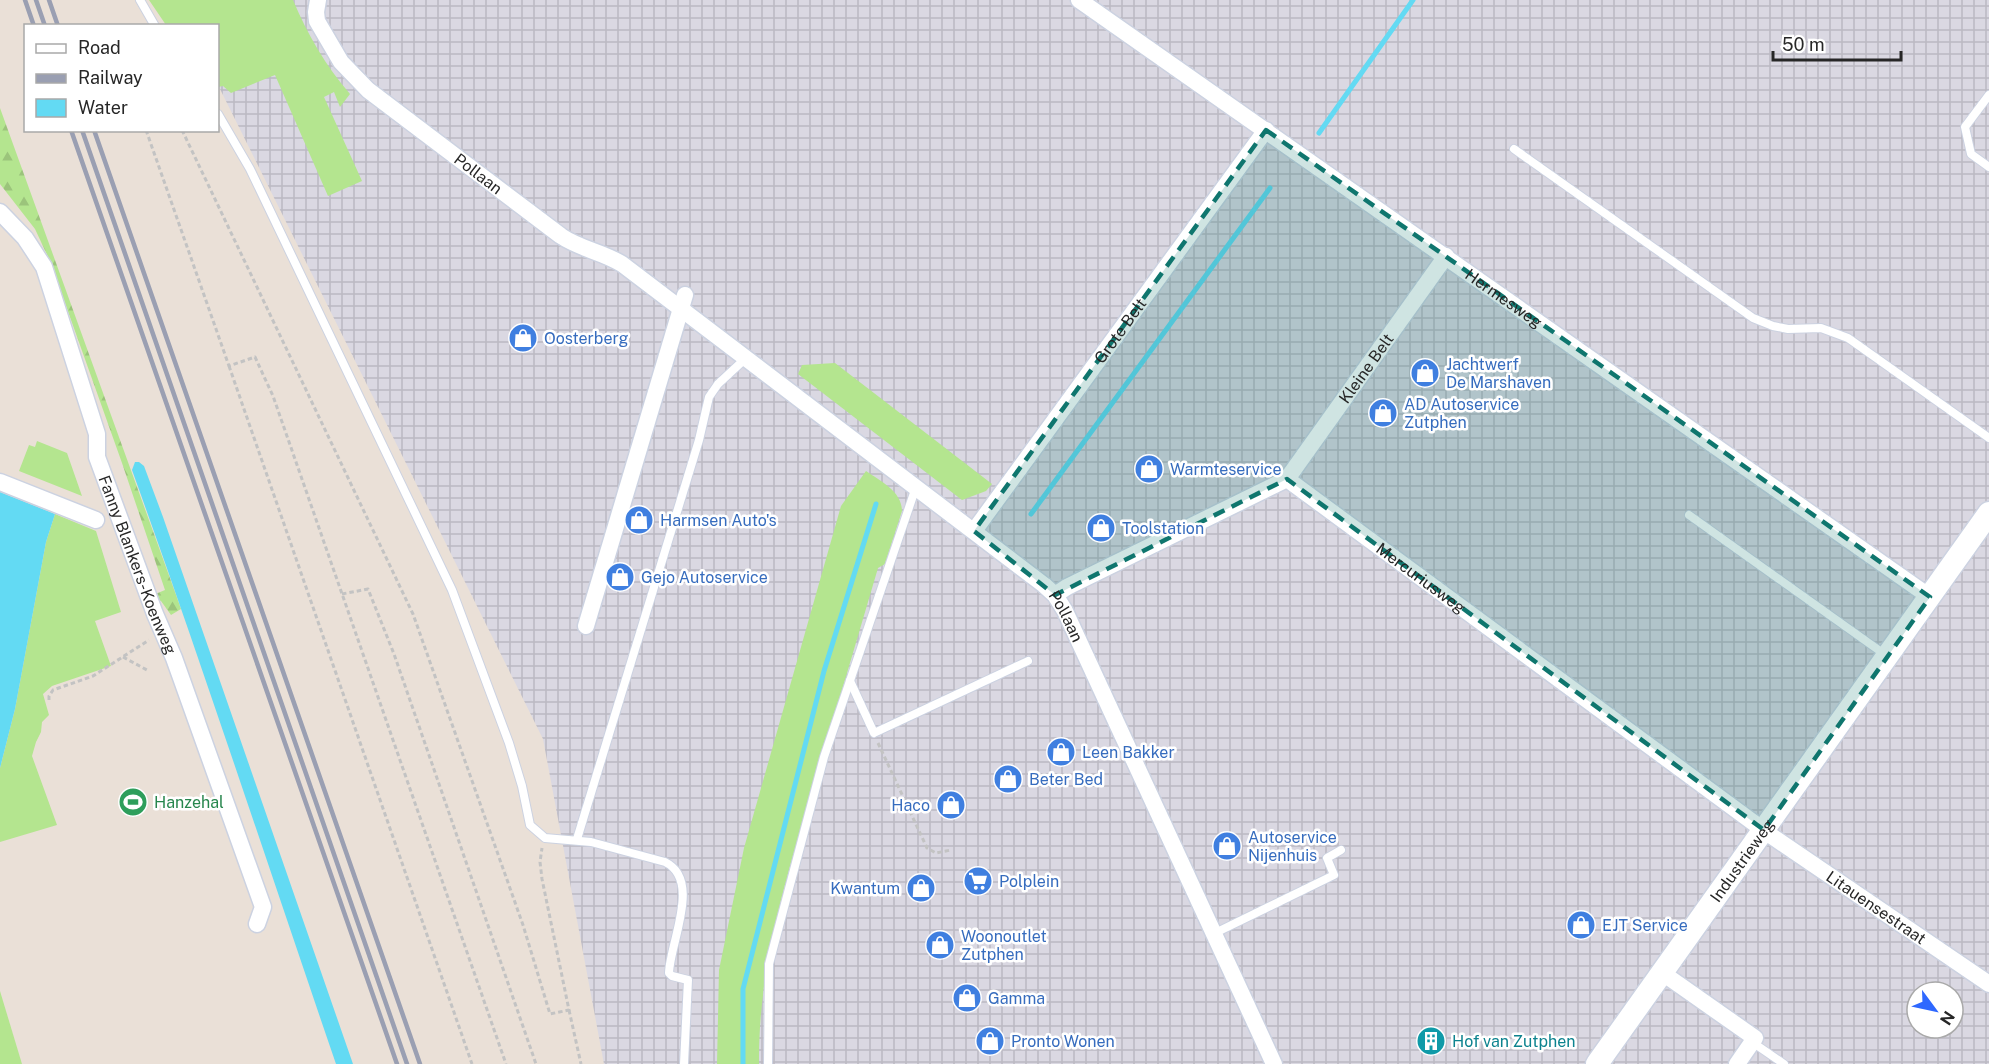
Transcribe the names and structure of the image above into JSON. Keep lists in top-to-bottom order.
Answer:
{
  "streets": {
    "street": [
      "Pollaan",
      "Hermesweg",
      "Grote Belt",
      "Kleine Belt",
      "Fanny Blankers-Koenweg",
      "Mercuriusweg",
      "Industrieweg",
      "Litauensestraat"
    ]
  },
  "crossings": [
    ["Pollaan", "Grote Belt"],
    ["Hermesweg", "Grote Belt"],
    ["Hermesweg", "Kleine Belt"],
    ["Hermesweg", "Industrieweg"],
    ["Kleine Belt", "Mercuriusweg"],
    ["Mercuriusweg", "Industrieweg"],
    ["Mercuriusweg", "Litauensestraat"],
    ["Industrieweg", "Litauensestraat"]
  ],
  "places": {
    "shop": [
      "Oosterberg",
      "Jachtwerf De Marshaven",
      "AD Autoservice Zutphen",
      "Warmteservice",
      "Harmsen Auto's",
      "Toolstation",
      "Gejo Autoservice",
      "Leen Bakker",
      "Beter Bed",
      "Haco",
      "Autoservice Nijenhuis",
      "Kwantum",
      "EJT Service",
      "Woonoutlet Zutphen",
      "Gamma",
      "Pronto Wonen"
    ],
    "sports": ["Hanzehal"],
    "supermarket": ["Polplein"],
    "building": ["Hof van Zutphen"]
  },
  "legend": ["Road", "Railway", "Water"],
  "scale_bar": "50 m",
  "north": "bottom right"
}
